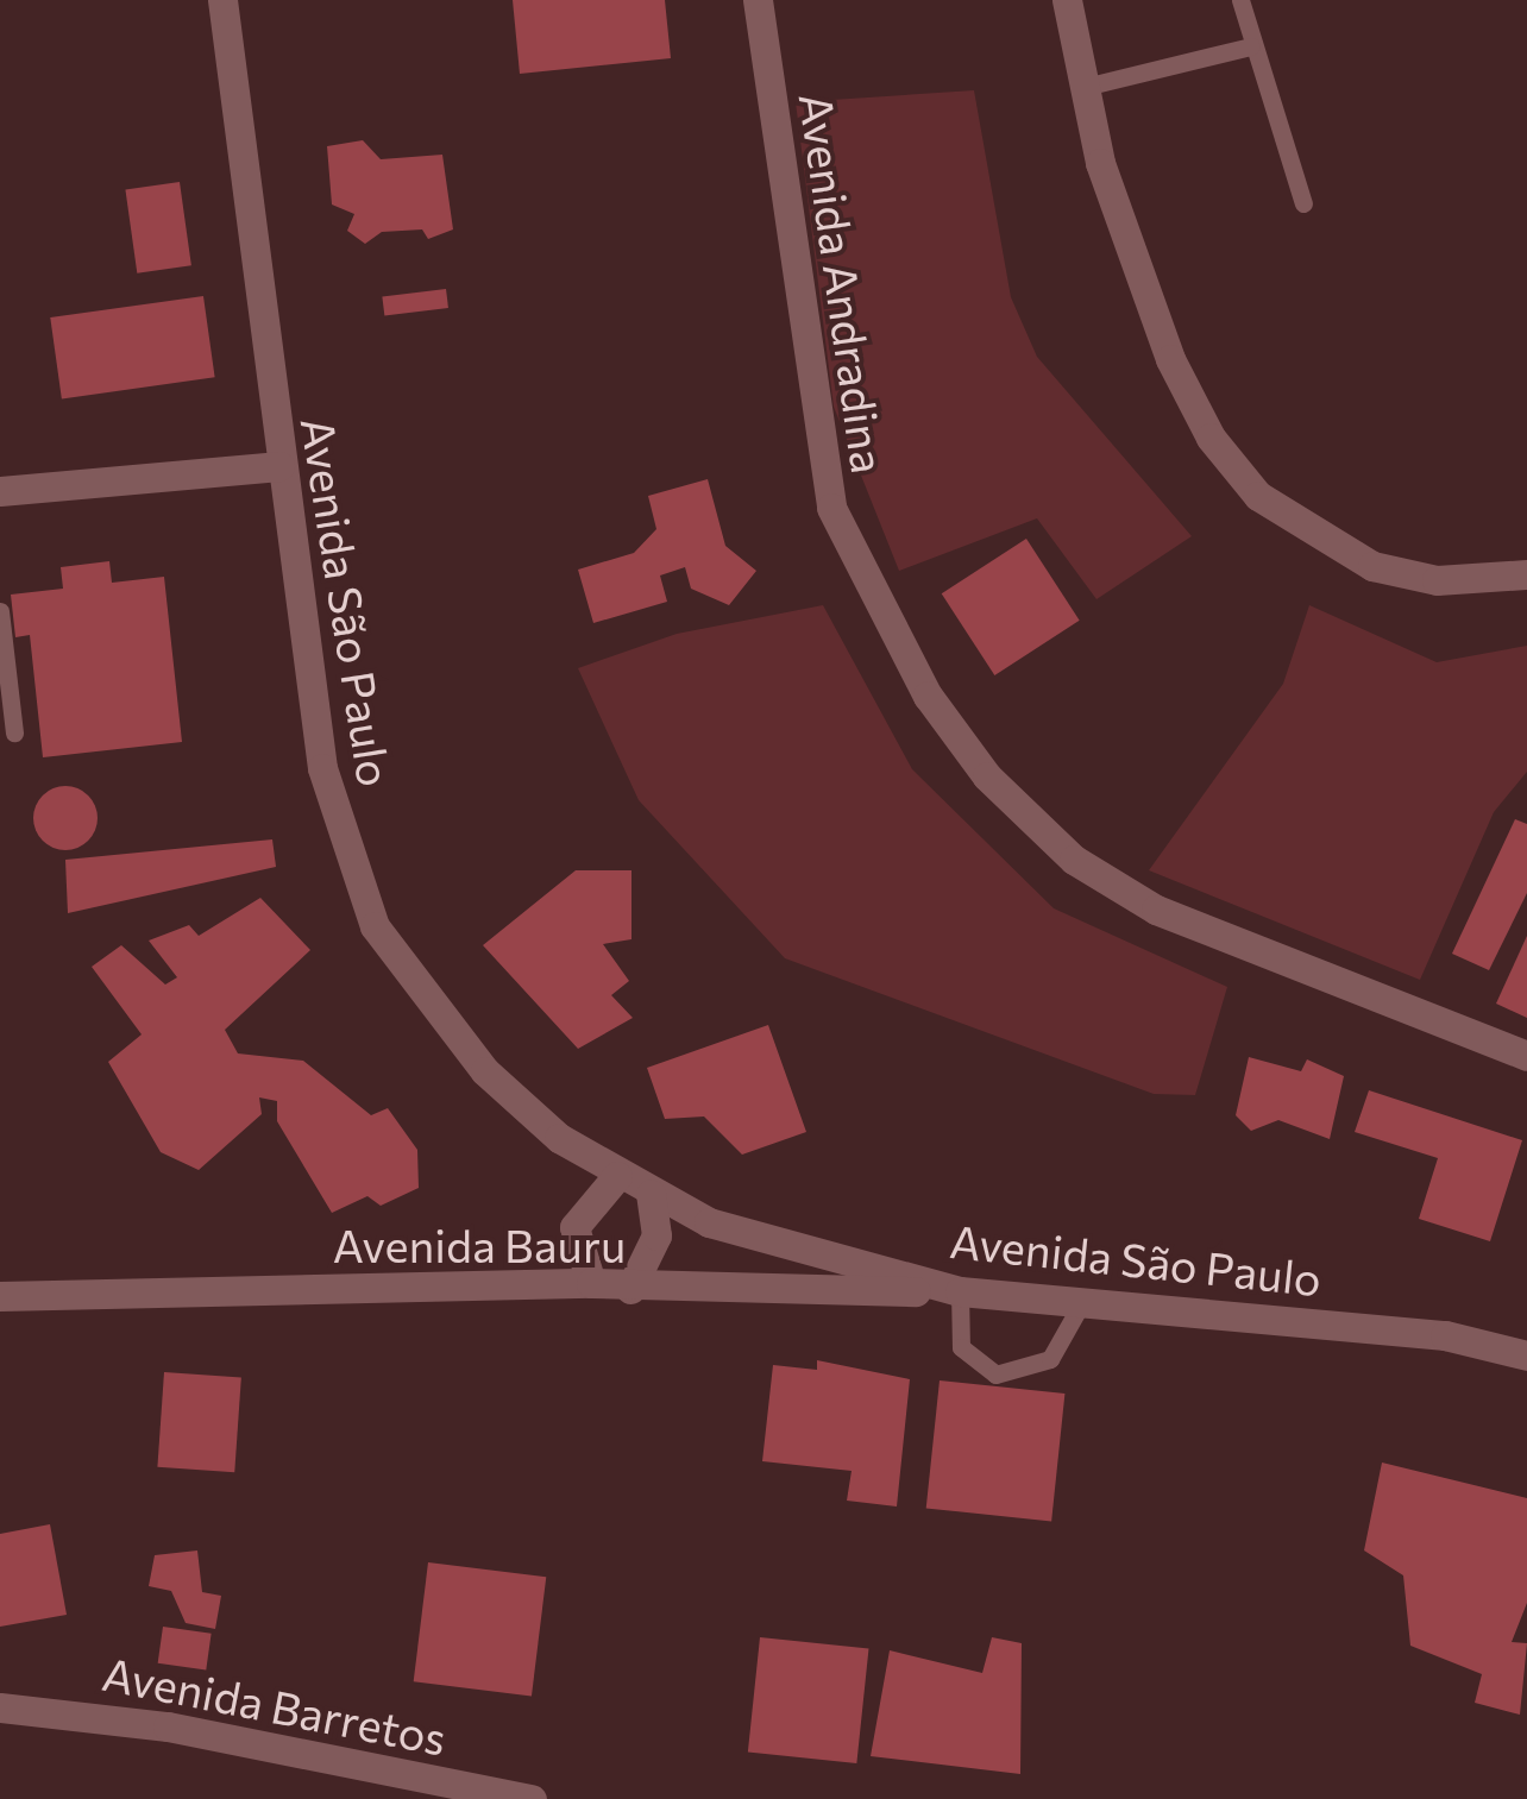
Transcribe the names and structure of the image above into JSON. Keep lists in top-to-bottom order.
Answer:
{
  "streets": {
    "street": [
      "Avenida Andradina",
      "Avenida São Paulo",
      "Avenida Bauru",
      "Avenida Barretos"
    ]
  },
  "crossings": [
    ["Avenida São Paulo", "Avenida Bauru"]
  ]
}
